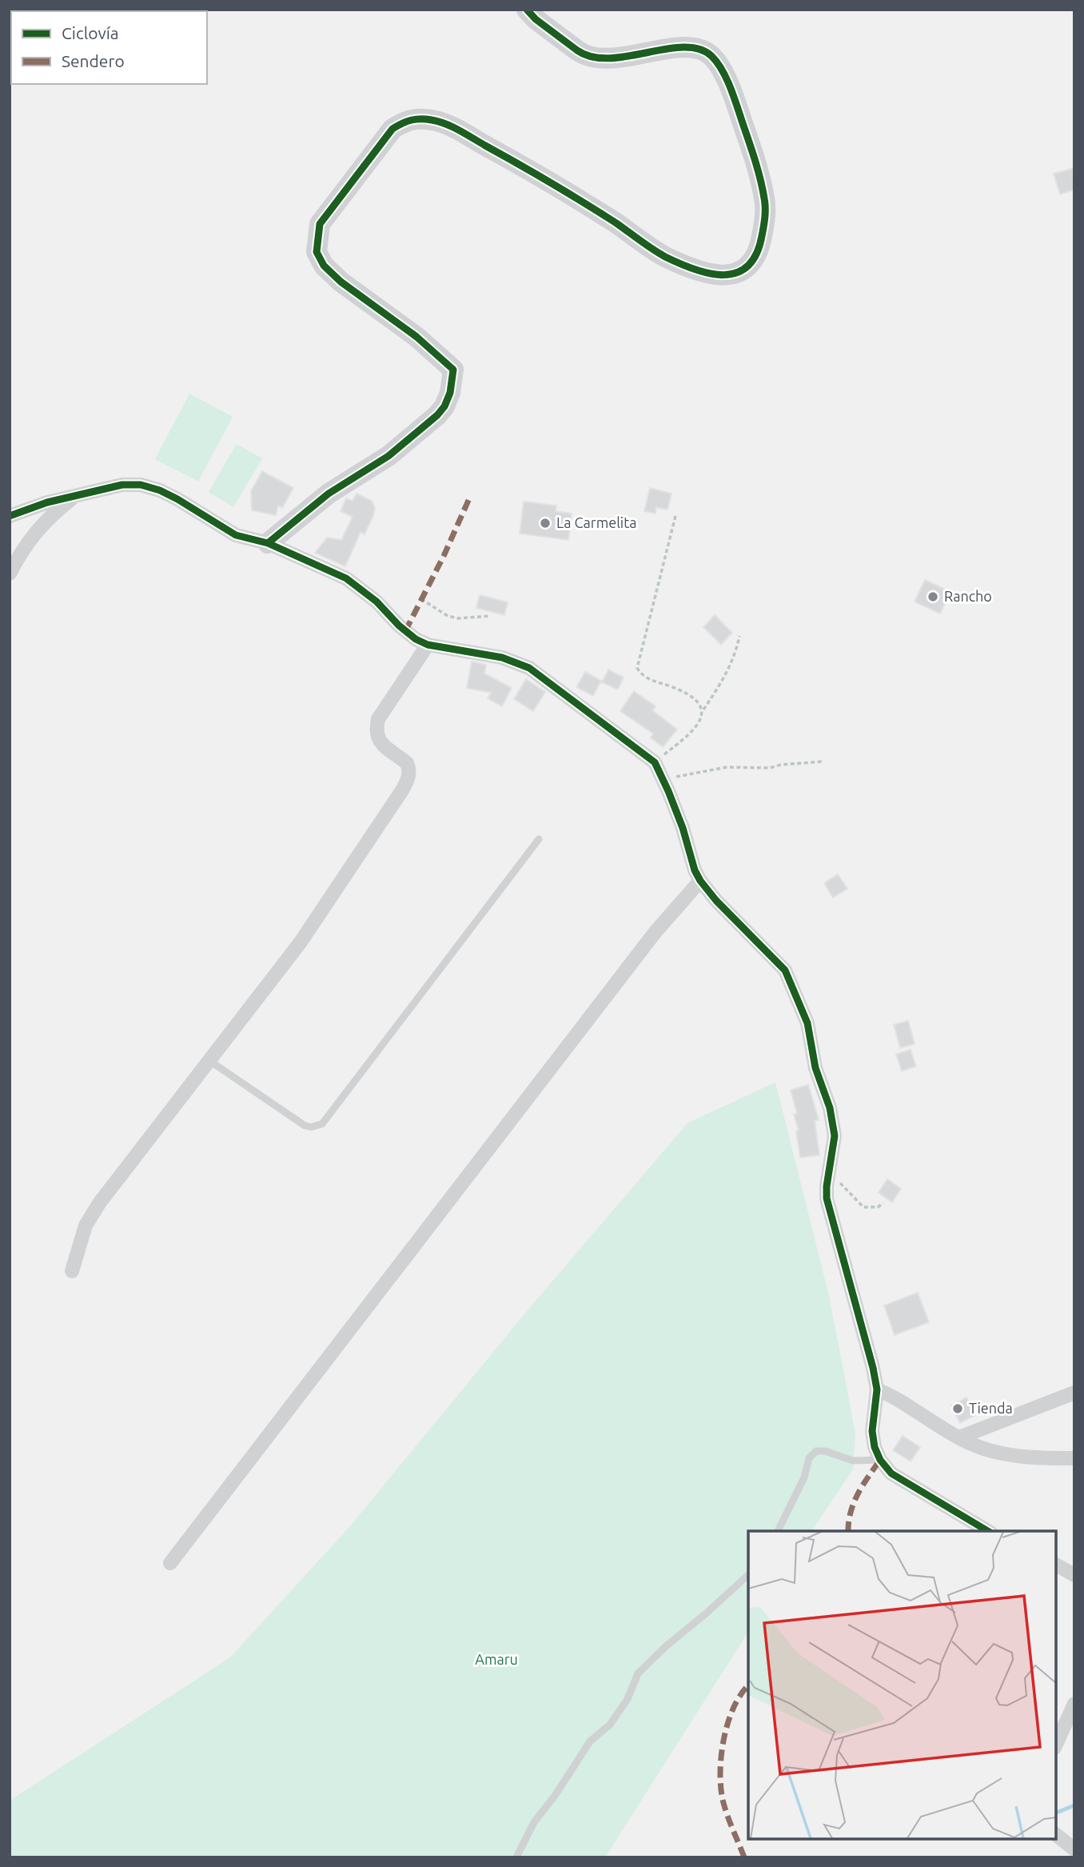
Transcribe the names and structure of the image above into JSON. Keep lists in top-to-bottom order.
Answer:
{
  "parks": ["Amaru"],
  "places": ["La Carmelita", "Rancho", "Tienda"],
  "legend": ["Ciclovía", "Sendero"]
}
